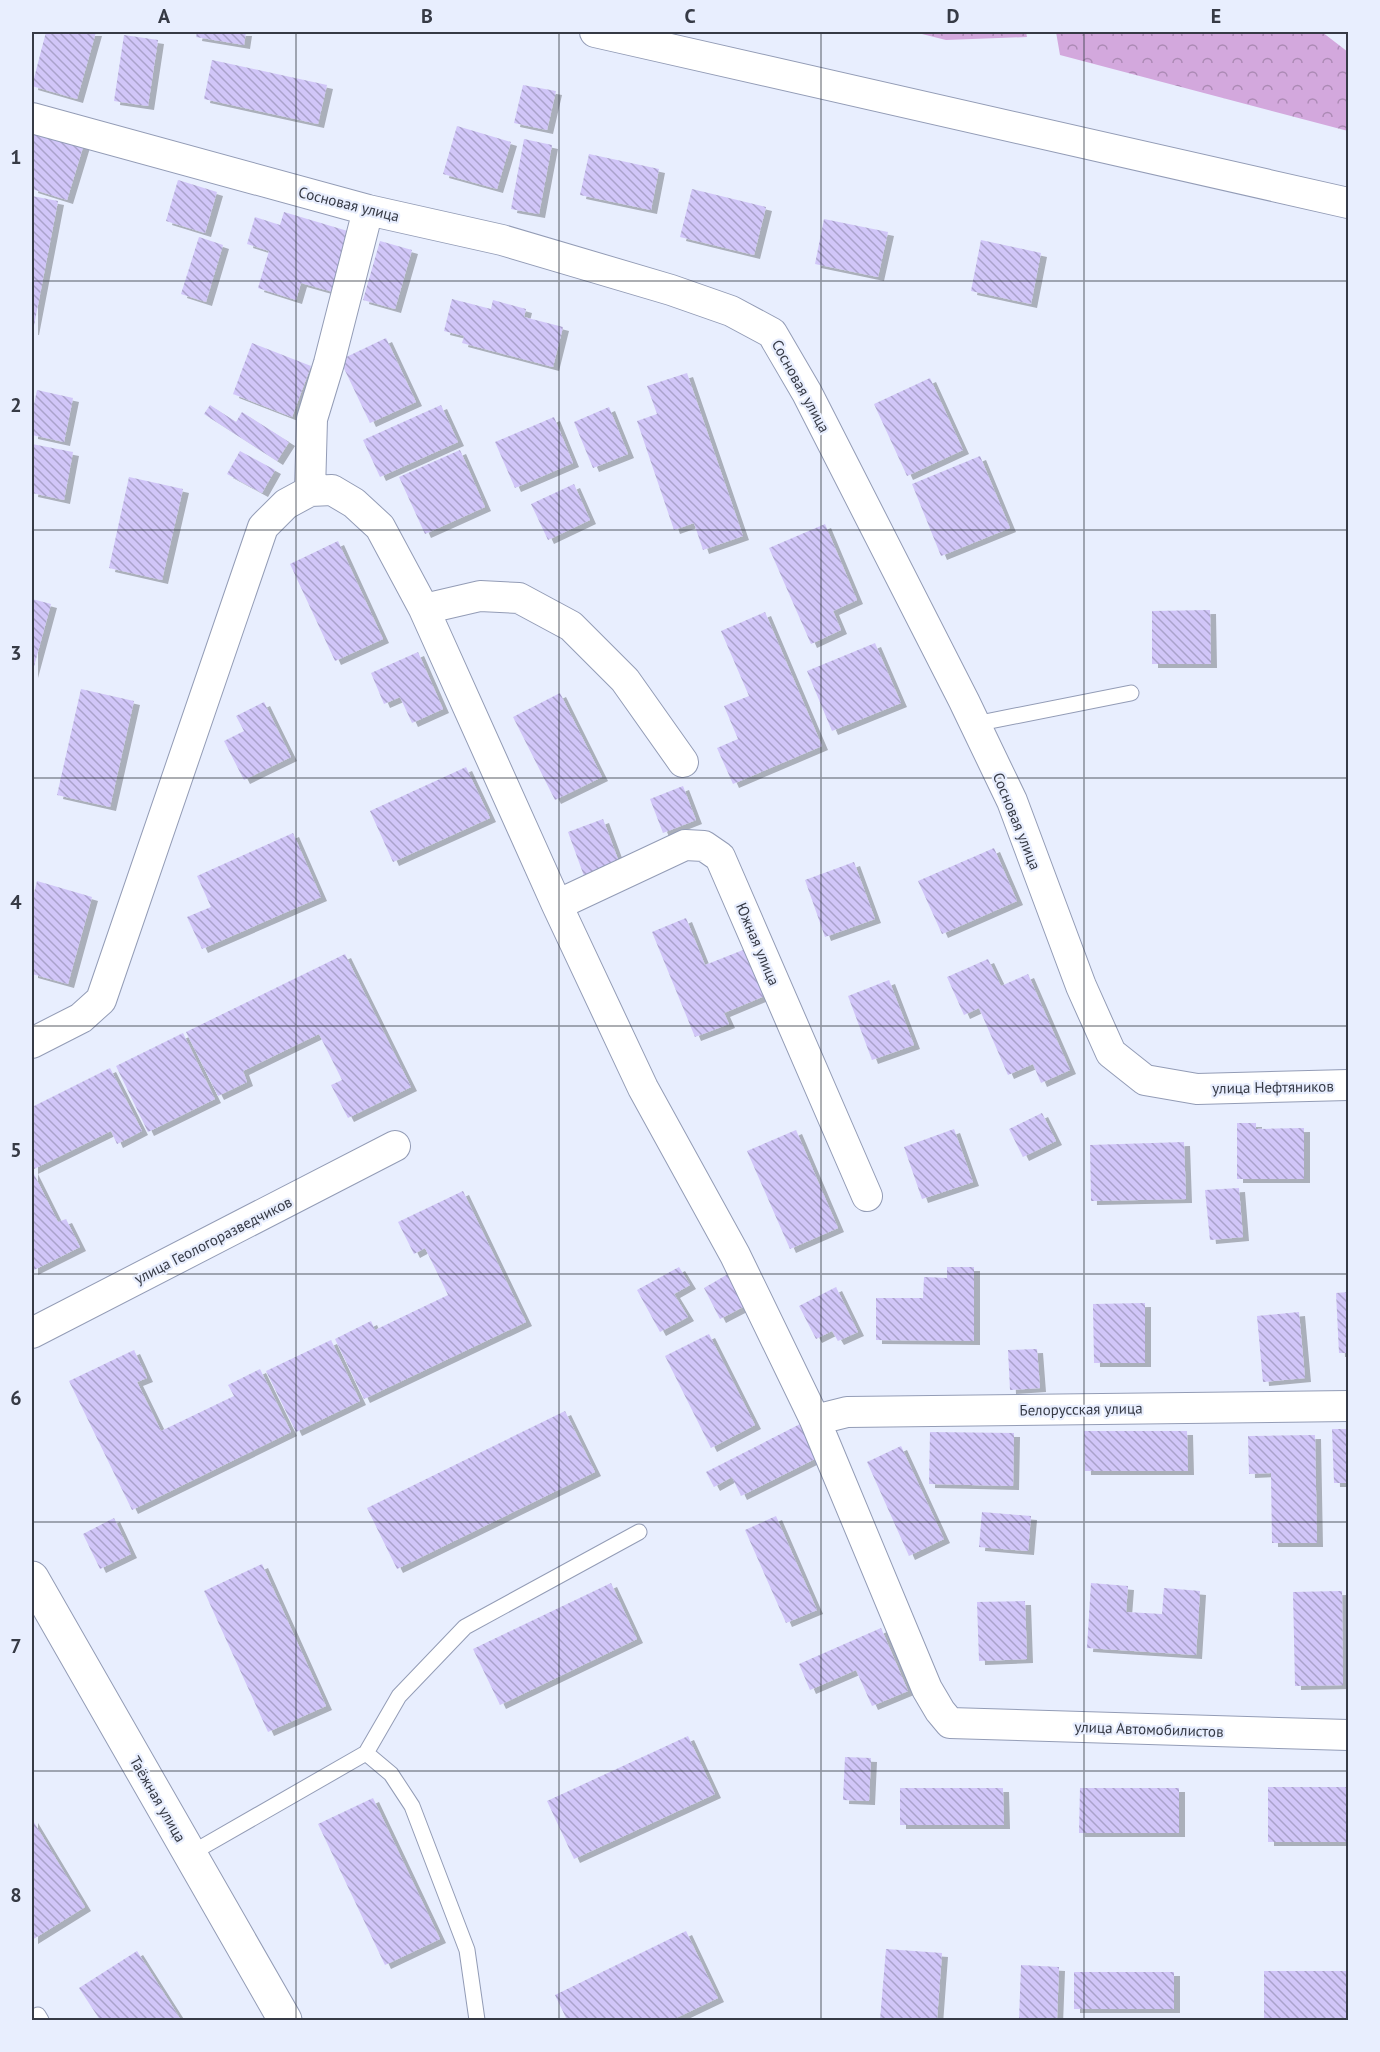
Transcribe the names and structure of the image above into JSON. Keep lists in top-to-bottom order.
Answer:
{
  "streets": {
    "main road": ["Таёжная улица"],
    "street": [
      "Сосновая улица",
      "Южная улица",
      "улица Нефтяников",
      "улица Геологоразведчиков",
      "Белорусская улица",
      "улица Автомобилистов"
    ]
  },
  "crossings": [
    ["Сосновая улица", "улица Нефтяников"],
    ["Белорусская улица", "улица Автомобилистов"]
  ],
  "grid": {
    "columns": [
      "A",
      "B",
      "C",
      "D",
      "E"
    ],
    "rows": [
      "1",
      "2",
      "3",
      "4",
      "5",
      "6",
      "7",
      "8"
    ]
  }
}
